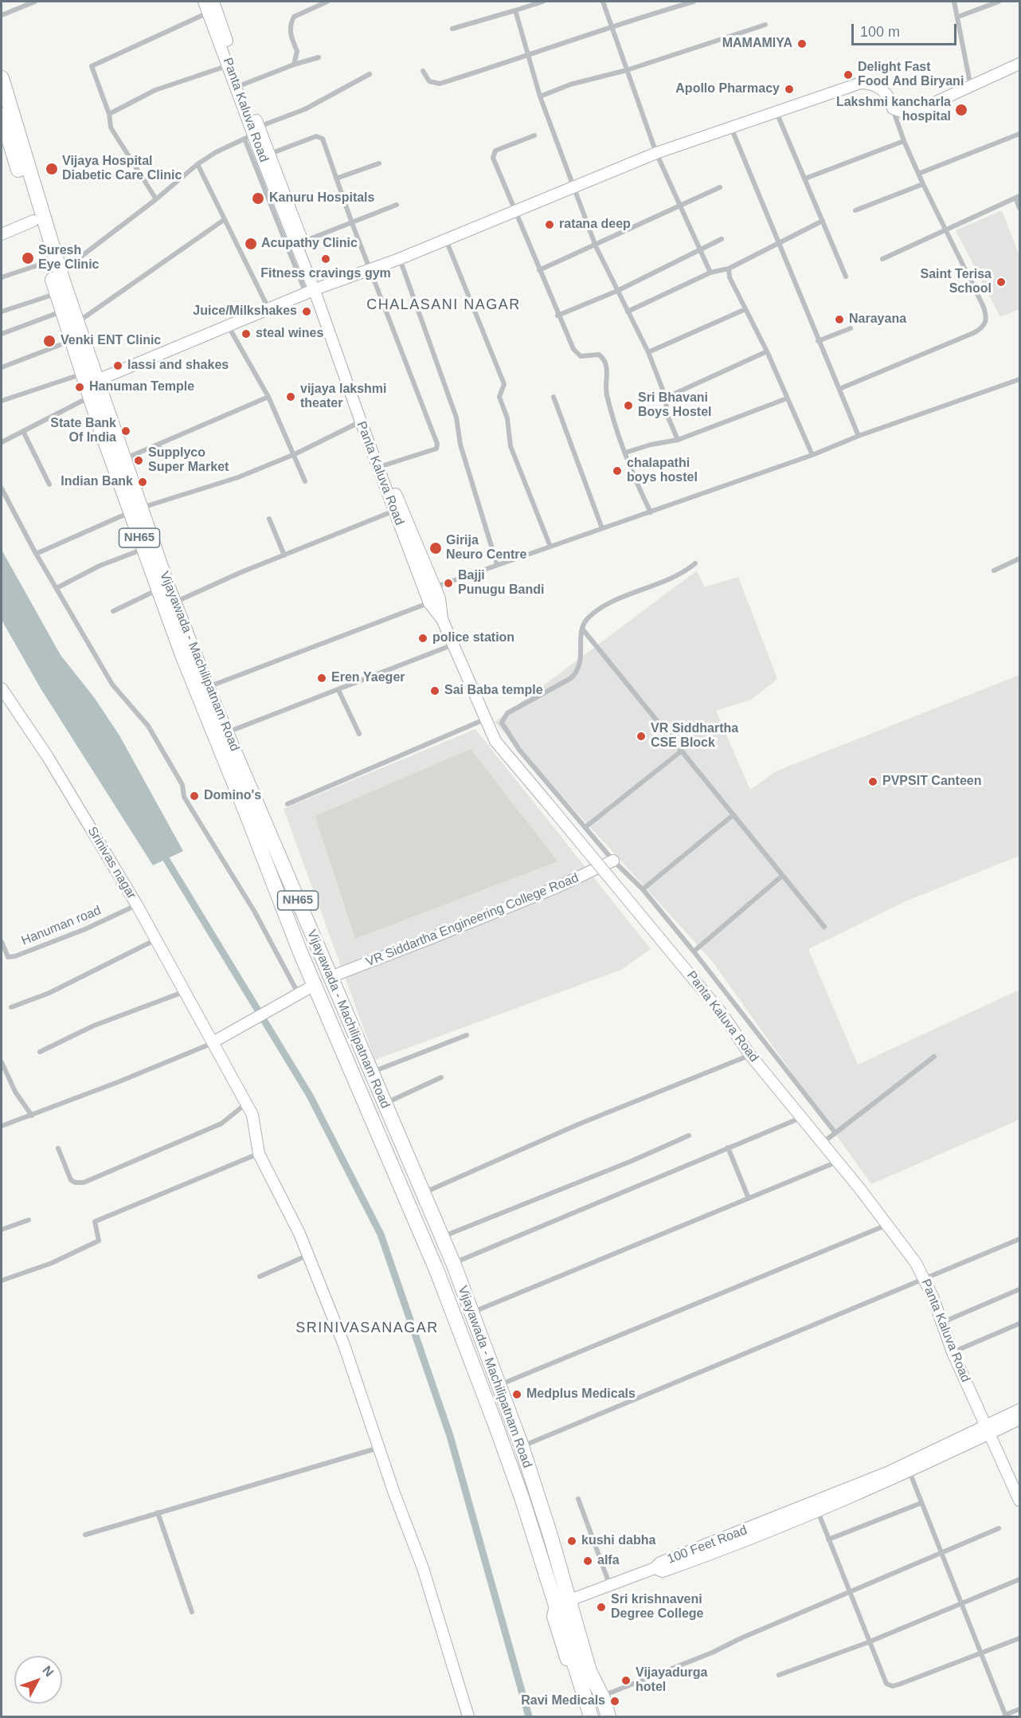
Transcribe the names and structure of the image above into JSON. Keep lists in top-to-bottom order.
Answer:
{
  "streets": {
    "highway": ["NH65", "Vijayawada - Machilipatnam Road"],
    "street": [
      "Panta Kaluva Road",
      "Srinivas nagar",
      "VR Siddartha Engineering College Road",
      "Hanuman road",
      "100 Feet Road"
    ]
  },
  "crossings": [
    ["Panta Kaluva Road", "100 Feet Road"],
    ["Vijayawada - Machilipatnam Road", "VR Siddartha Engineering College Road"],
    ["Srinivas nagar", "Hanuman road"]
  ],
  "districts": ["CHALASANI NAGAR", "SRINIVASANAGAR"],
  "places": [
    "MAMAMIYA",
    "Delight Fast Food And Biryani",
    "Apollo Pharmacy",
    "Lakshmi kancharla hospital",
    "Vijaya Hospital Diabetic Care Clinic",
    "Kanuru Hospitals",
    "ratana deep",
    "Acupathy Clinic",
    "Suresh Eye Clinic",
    "Fitness cravings gym",
    "Saint Terisa School",
    "Juice/Milkshakes",
    "Narayana",
    "steal wines",
    "Venki ENT Clinic",
    "lassi and shakes",
    "Hanuman Temple",
    "vijaya lakshmi theater",
    "Sri Bhavani Boys Hostel",
    "State Bank Of India",
    "Supplyco Super Market",
    "chalapathi boys hostel",
    "Indian Bank",
    "Girija Neuro Centre",
    "Bajji Punugu Bandi",
    "police station",
    "Eren Yaeger",
    "Sai Baba temple",
    "VR Siddhartha CSE Block",
    "PVPSIT Canteen",
    "Domino's",
    "Medplus Medicals",
    "kushi dabha",
    "alfa",
    "Sri krishnaveni Degree College",
    "Vijayadurga hotel",
    "Ravi Medicals"
  ],
  "scale_bar": "100 m",
  "north": "top right"
}
